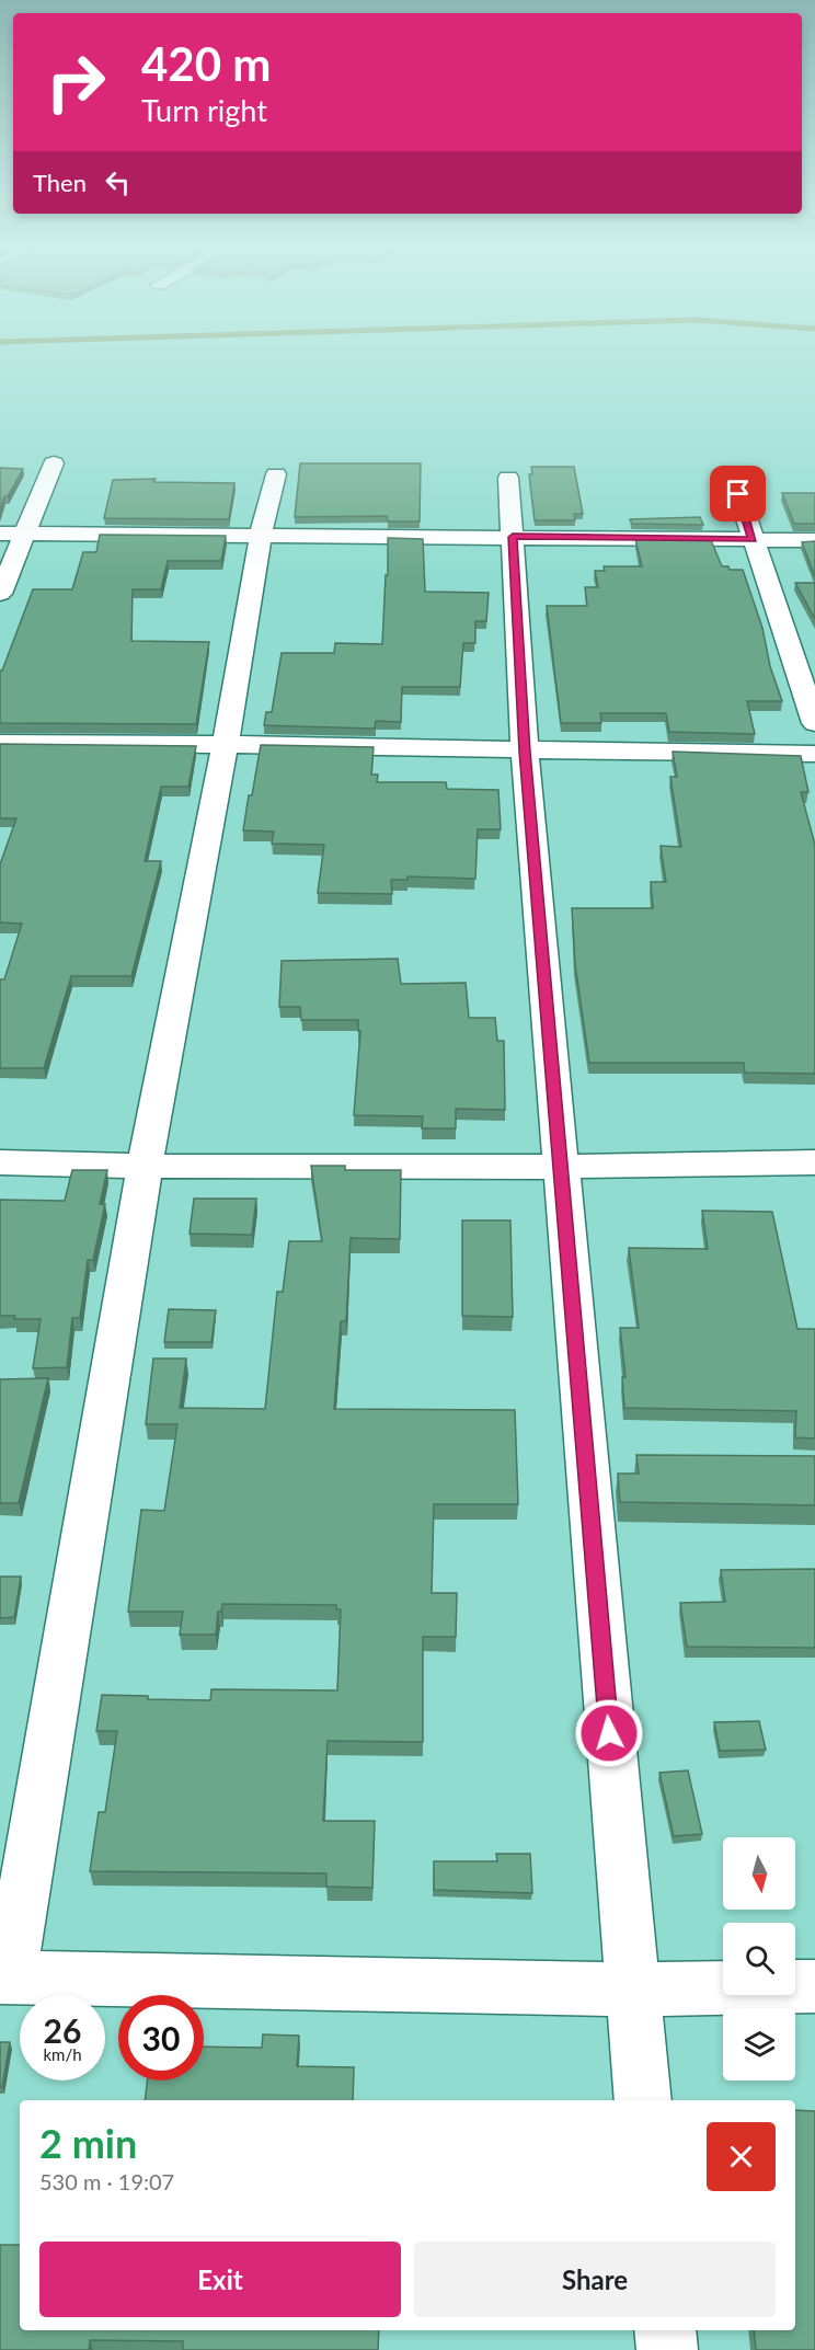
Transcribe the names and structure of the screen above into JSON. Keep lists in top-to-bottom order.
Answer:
{
  "north": "bottom",
  "page": {
    "turn": ["420 m", "Turn right"],
    "then": "Then",
    "speed": "26 km/h",
    "limit": "30",
    "heading": ["2 min", "530 m · 19:07"],
    "buttons": ["Exit", "Share"]
  }
}
